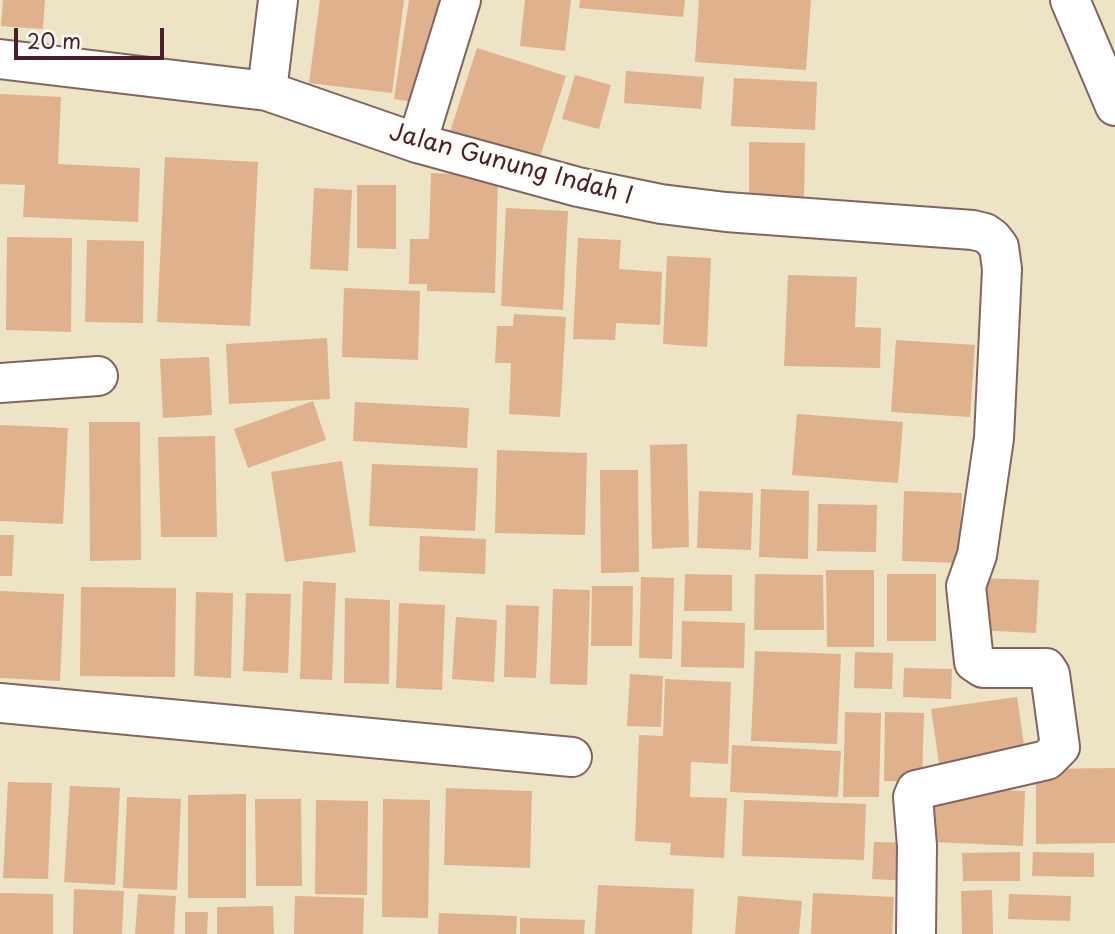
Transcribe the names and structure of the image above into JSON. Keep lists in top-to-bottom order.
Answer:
{
  "streets": {
    "street": ["Jalan Gunung Indah I"]
  },
  "scale_bar": "20 m"
}
